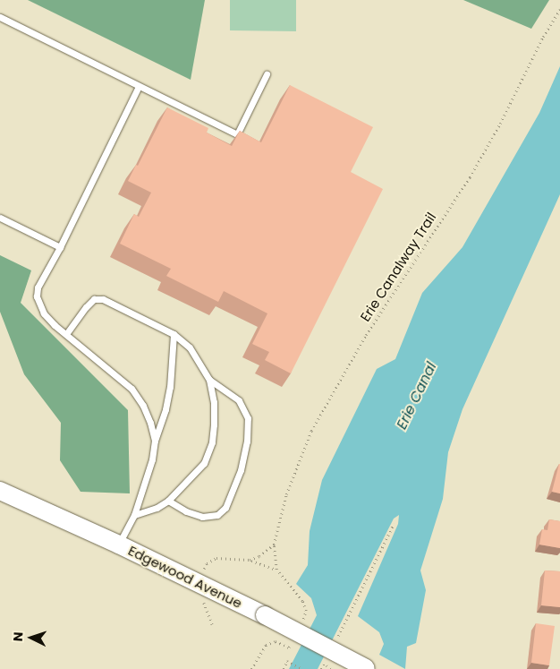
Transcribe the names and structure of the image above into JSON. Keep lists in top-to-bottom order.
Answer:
{
  "streets": {
    "street": ["Edgewood Avenue"],
    "path": ["Erie Canalway Trail"]
  },
  "water": ["Erie Canal"],
  "north": "left"
}
